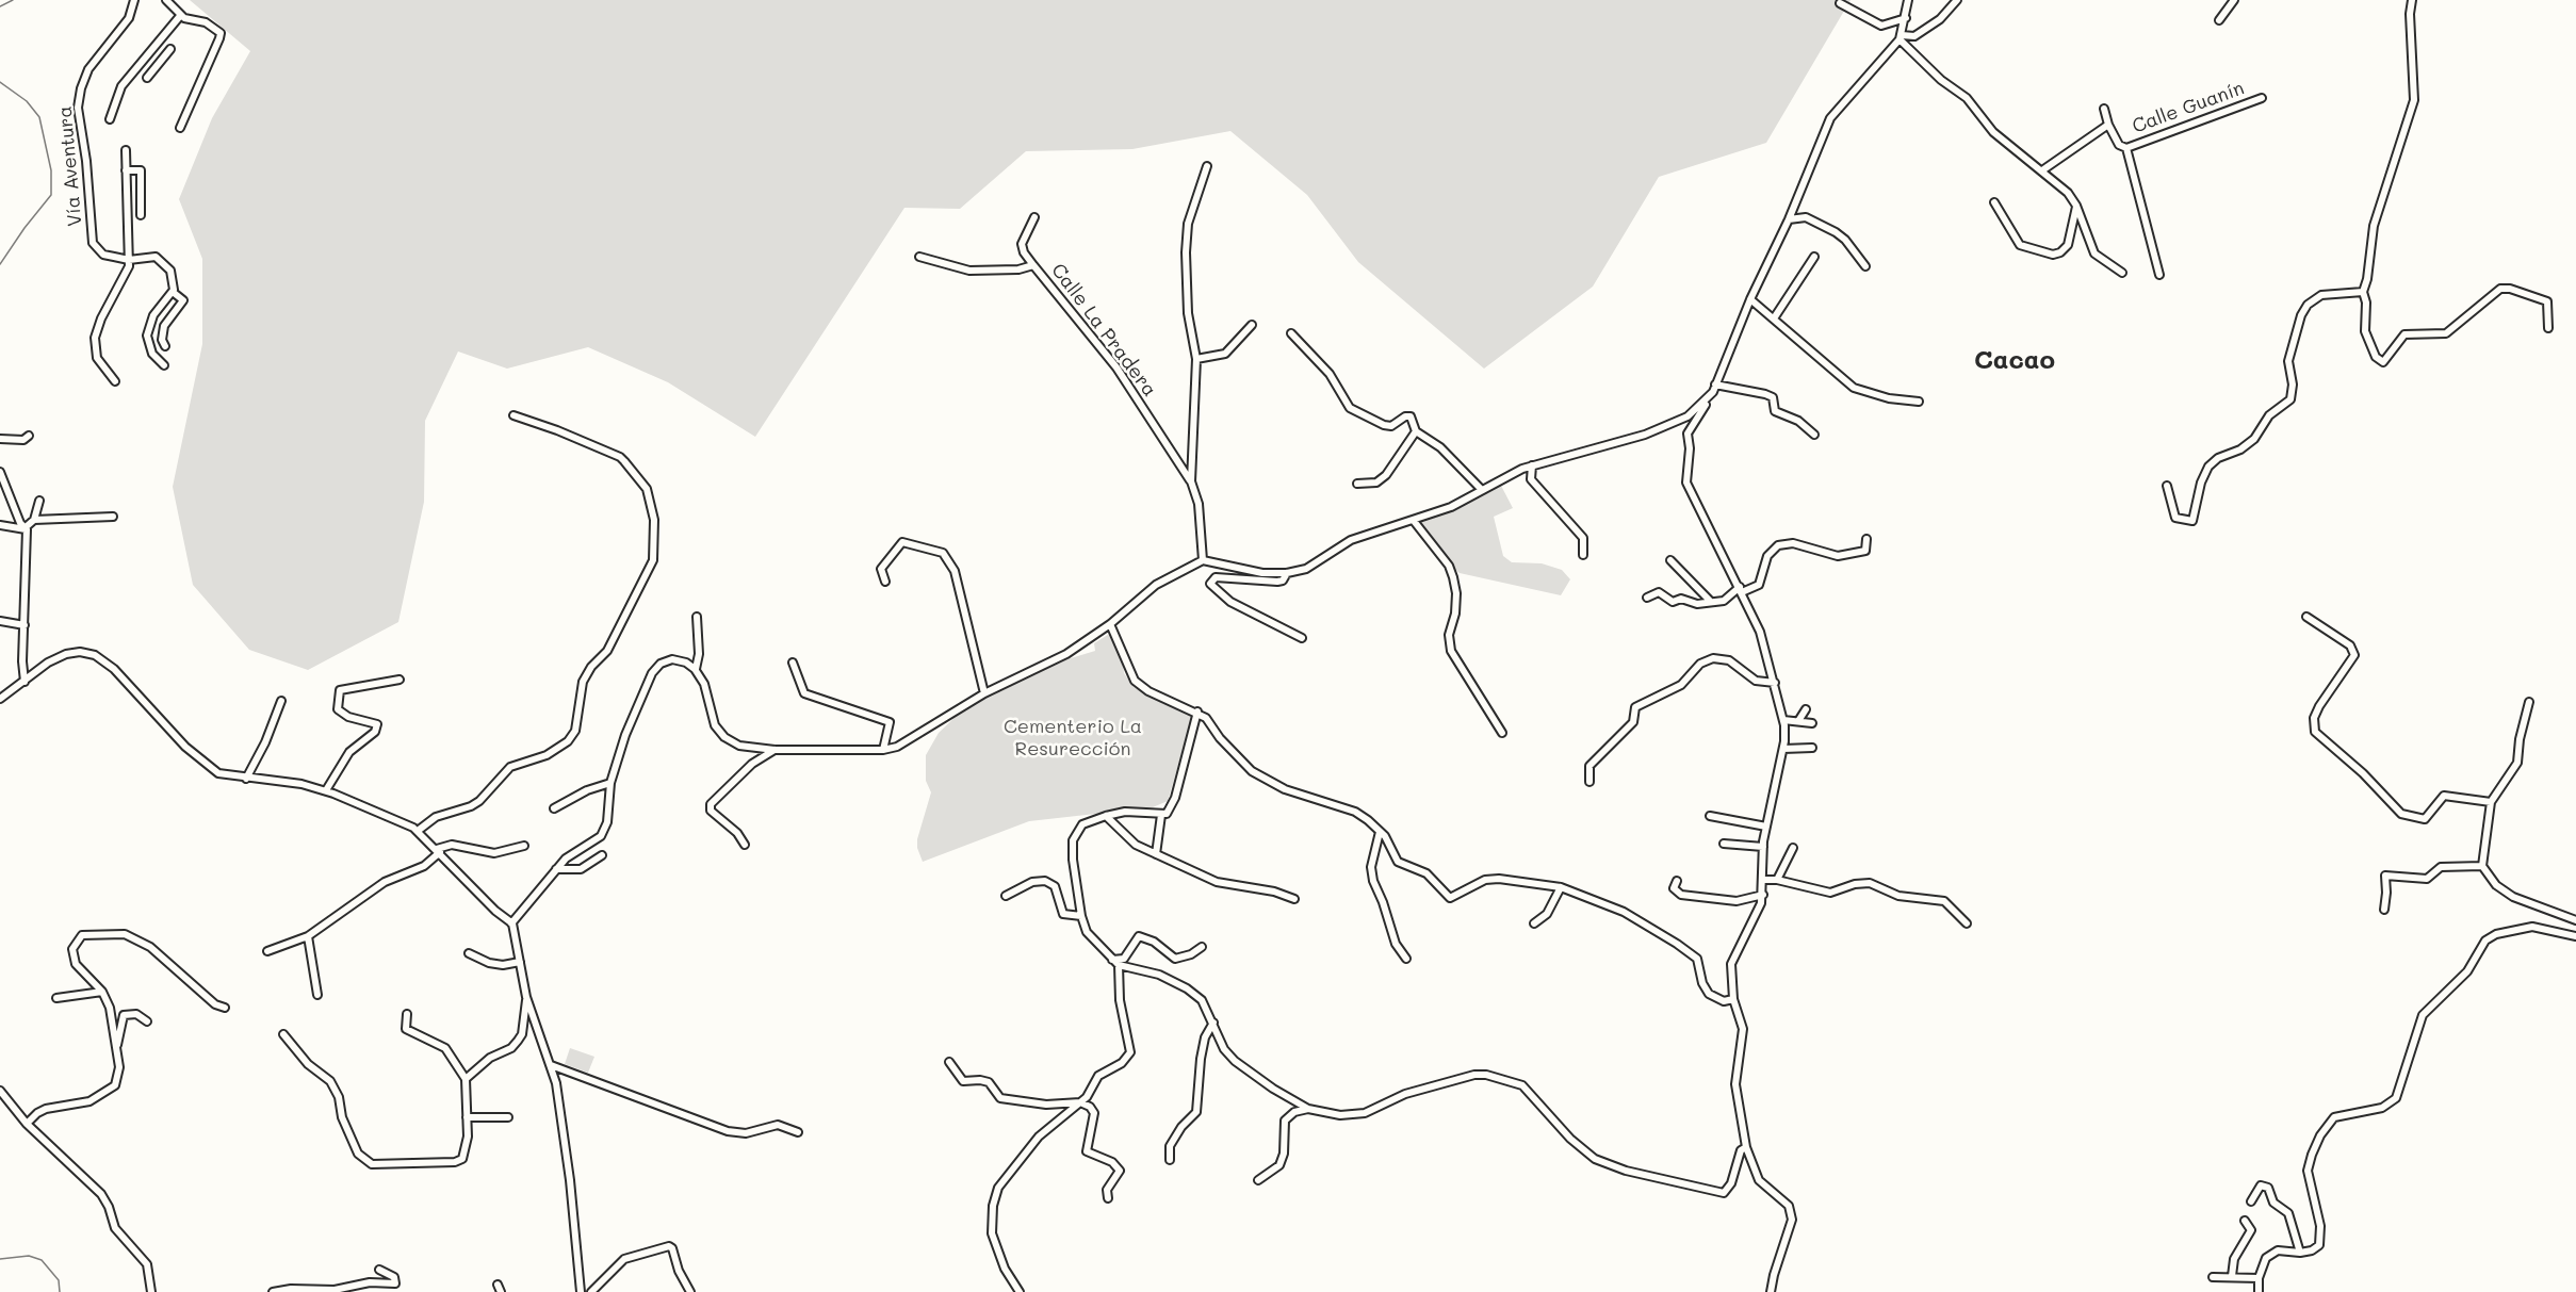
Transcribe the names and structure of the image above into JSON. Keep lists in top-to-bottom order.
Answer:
{
  "streets": {
    "street": ["Calle Guanín", "Vía Aventura", "Calle La Pradera"]
  },
  "districts": ["Cacao"],
  "parks": ["Cementerio La Resurección"]
}
